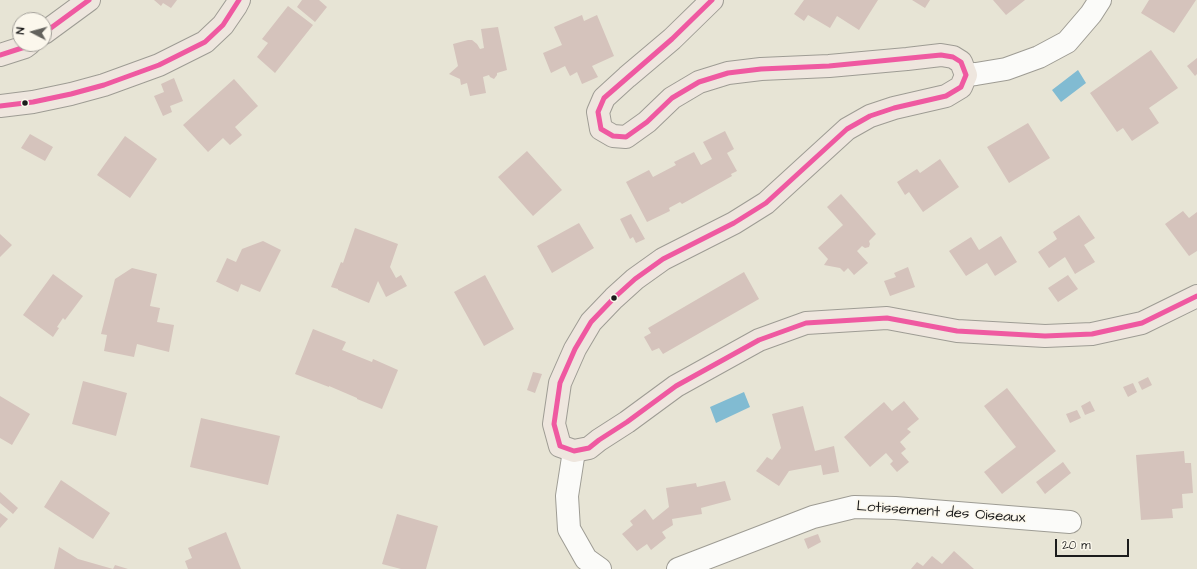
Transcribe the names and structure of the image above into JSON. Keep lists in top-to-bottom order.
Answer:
{
  "streets": {
    "street": ["Lotissement des Oiseaux"]
  },
  "scale_bar": "20 m",
  "north": "left"
}
